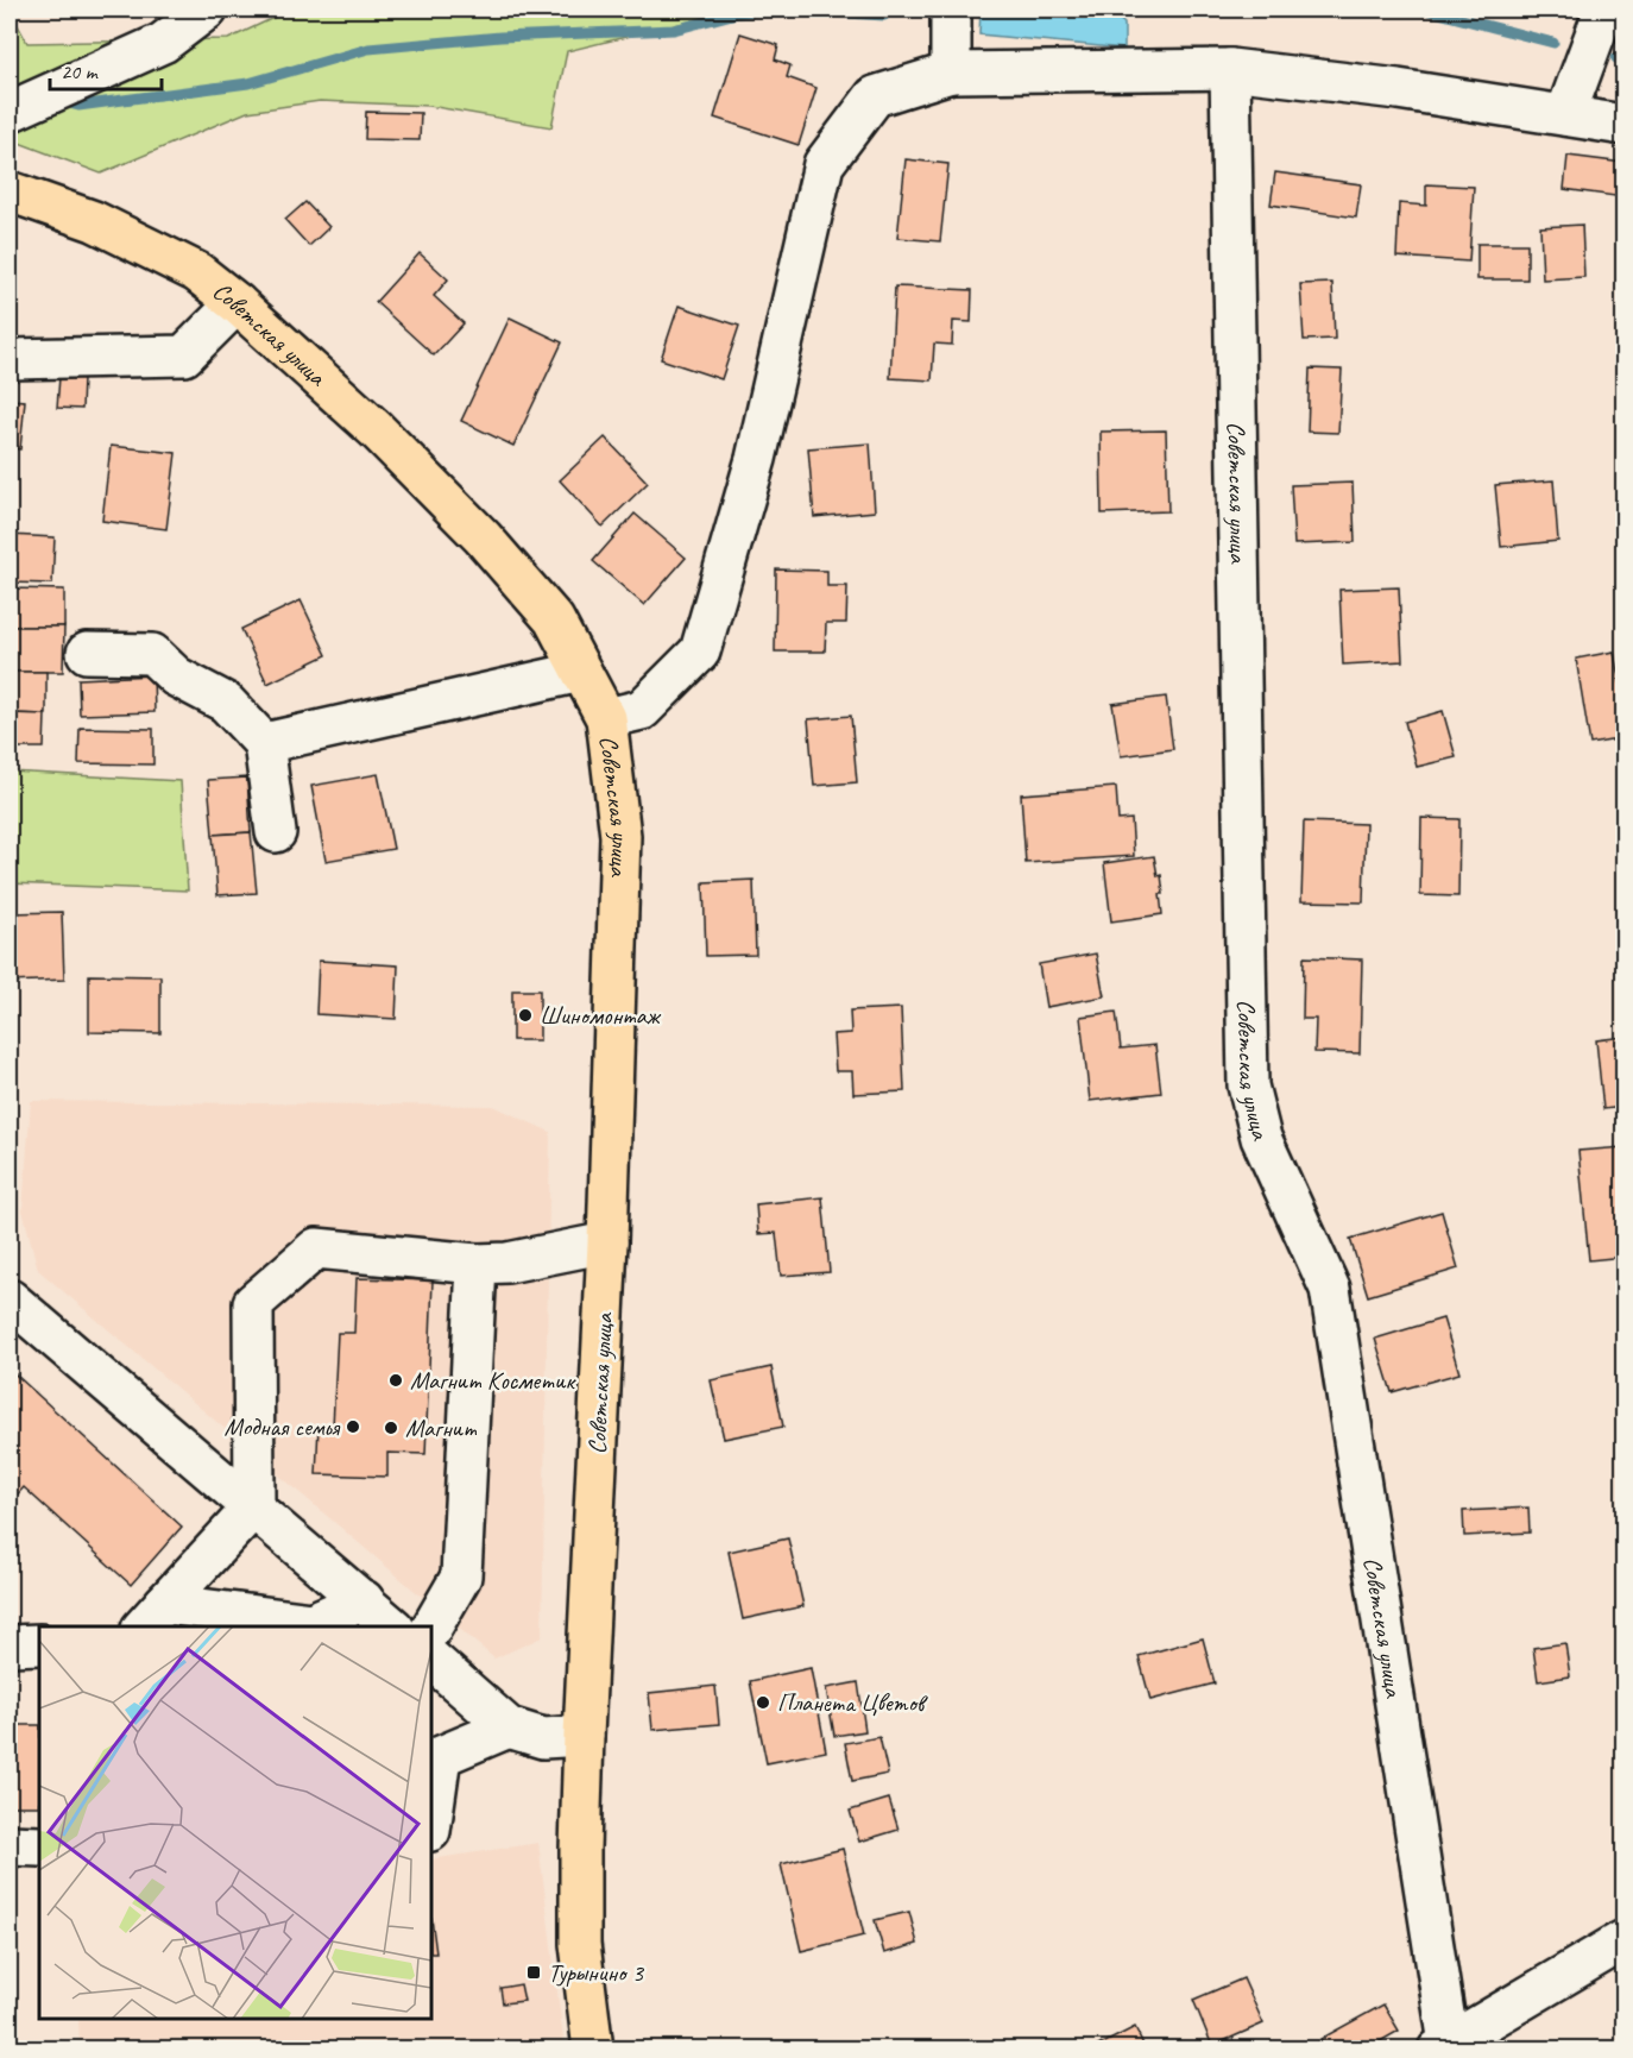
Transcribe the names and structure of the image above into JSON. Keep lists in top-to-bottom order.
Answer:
{
  "streets": {
    "main road": ["Советская улица"]
  },
  "places": {
    "other": [
      "Шиномонтаж",
      "Магнит Косметик",
      "Модная семья",
      "Магнит",
      "Планета Цветов"
    ],
    "transit": ["Турынино 3"]
  },
  "scale_bar": "20 m"
}
